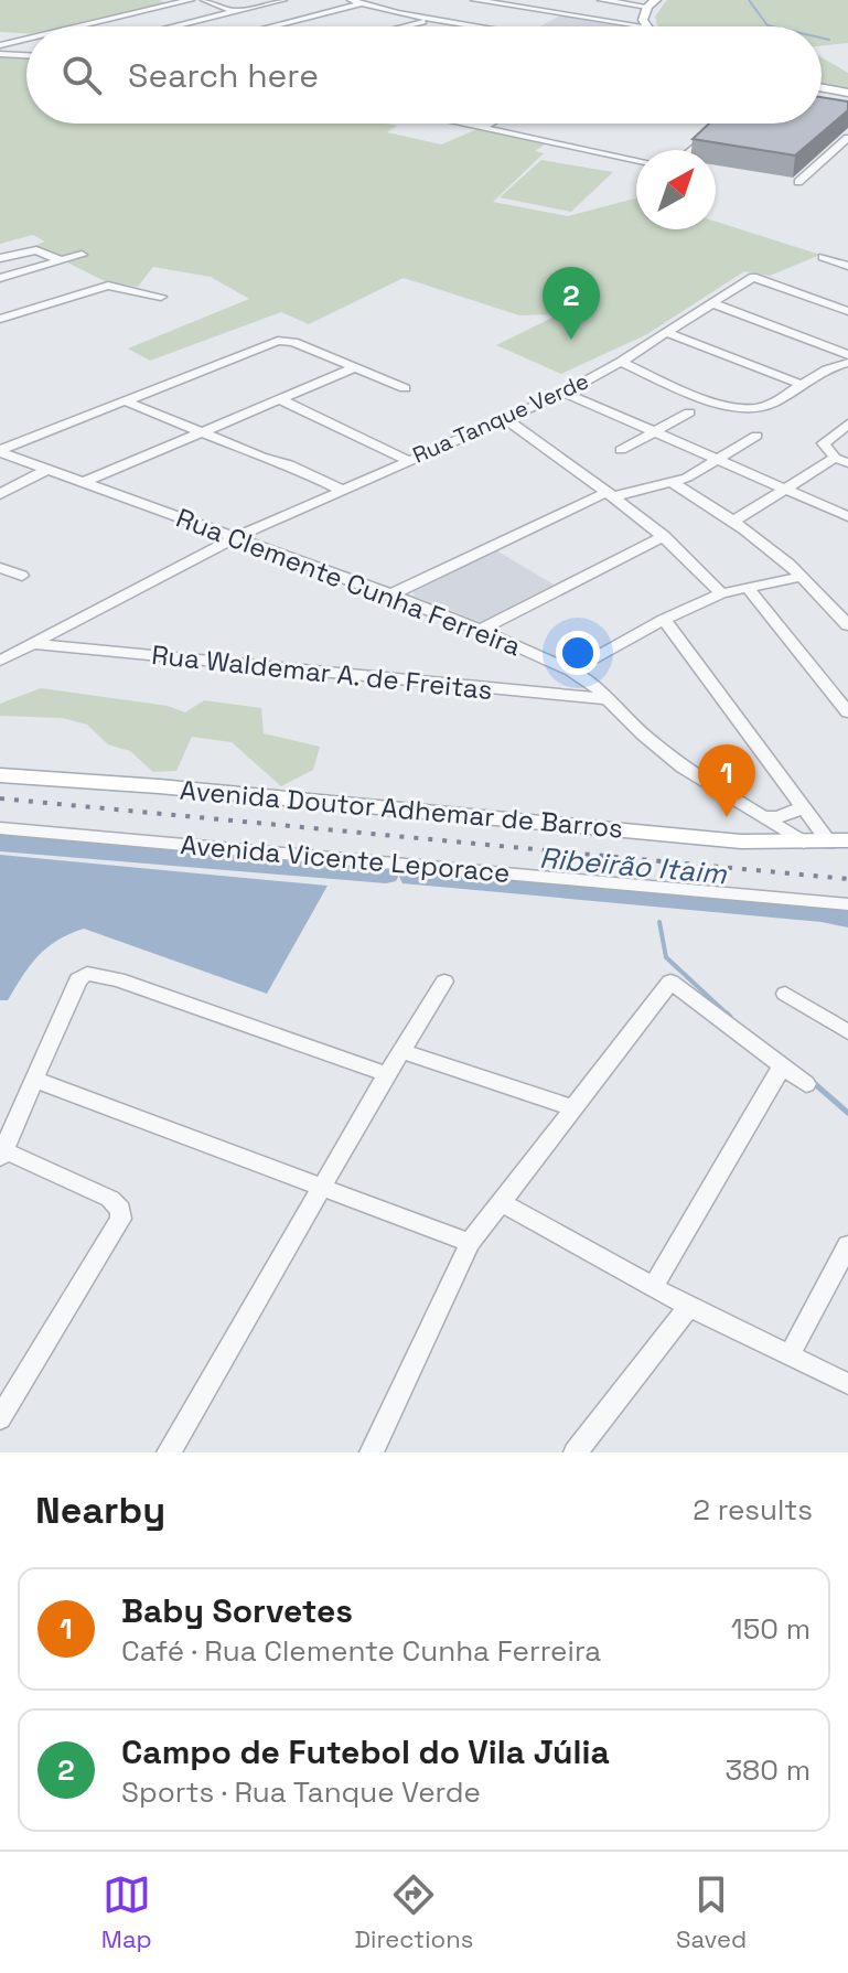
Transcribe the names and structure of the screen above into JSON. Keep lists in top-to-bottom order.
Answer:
{
  "streets": {
    "main road": ["Avenida Doutor Adhemar de Barros"],
    "street": [
      "Rua Tanque Verde",
      "Rua Clemente Cunha Ferreira",
      "Rua Waldemar A. de Freitas",
      "Avenida Vicente Leporace"
    ]
  },
  "crossings": [
    ["Rua Tanque Verde", "Rua Clemente Cunha Ferreira"],
    ["Rua Tanque Verde", "Rua Waldemar A. de Freitas"],
    ["Rua Clemente Cunha Ferreira", "Rua Waldemar A. de Freitas"],
    ["Rua Clemente Cunha Ferreira", "Avenida Doutor Adhemar de Barros"]
  ],
  "water": ["Ribeirão Itaim"],
  "north": "top right",
  "page": {
    "search": "Search here",
    "pins": ["2", "1"],
    "heading": ["Nearby", "2 results"],
    "list": [
      {
        "mark": "1",
        "name": "Baby Sorvetes",
        "note": "Café · Rua Clemente Cunha Ferreira",
        "value": "150 m"
      },
      {
        "mark": "2",
        "name": "Campo de Futebol do Vila Júlia",
        "note": "Sports · Rua Tanque Verde",
        "value": "380 m"
      }
    ],
    "nav": ["Map", "Directions", "Saved"]
  }
}
